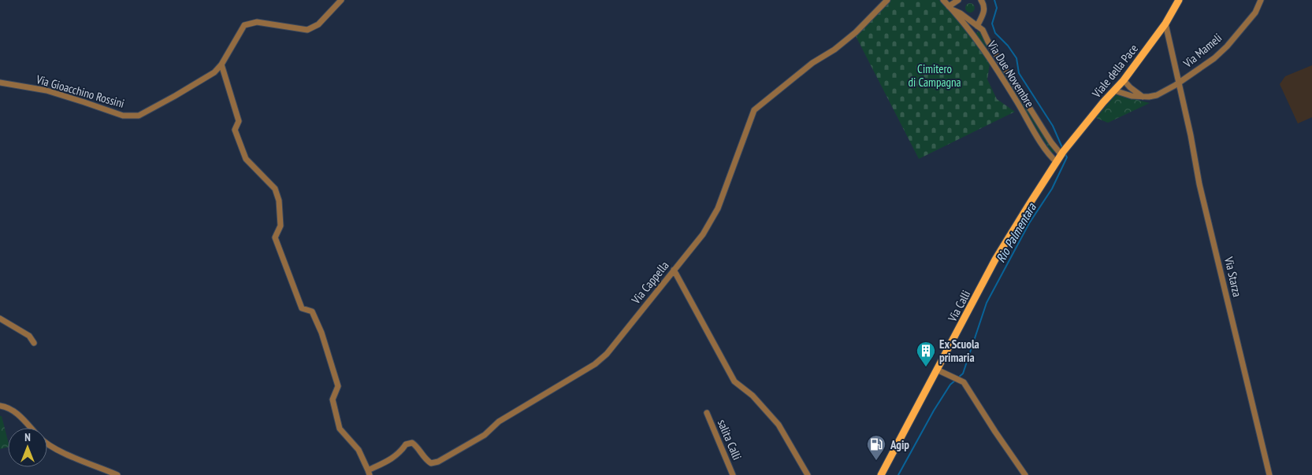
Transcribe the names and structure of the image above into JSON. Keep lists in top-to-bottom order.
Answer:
{
  "streets": {
    "main road": ["Viale della Pace", "Via Calli"],
    "street": [
      "Via Mameli",
      "Via Due Novembre",
      "Via Gioacchino Rossini",
      "Via Starza",
      "Via Cappella",
      "salita Calli"
    ]
  },
  "crossings": [
    ["Via Mameli", "Viale della Pace"],
    ["Via Mameli", "Via Starza"],
    ["Viale della Pace", "Via Due Novembre"],
    ["Viale della Pace", "Via Starza"],
    ["Viale della Pace", "Via Calli"],
    ["Via Due Novembre", "Via Calli"]
  ],
  "water": ["Rio Palmentara"],
  "parks": ["Cimitero di Campagna"],
  "places": {
    "building": ["Ex Scuola primaria"],
    "fuel station": ["Agip"]
  },
  "north": "top"
}
